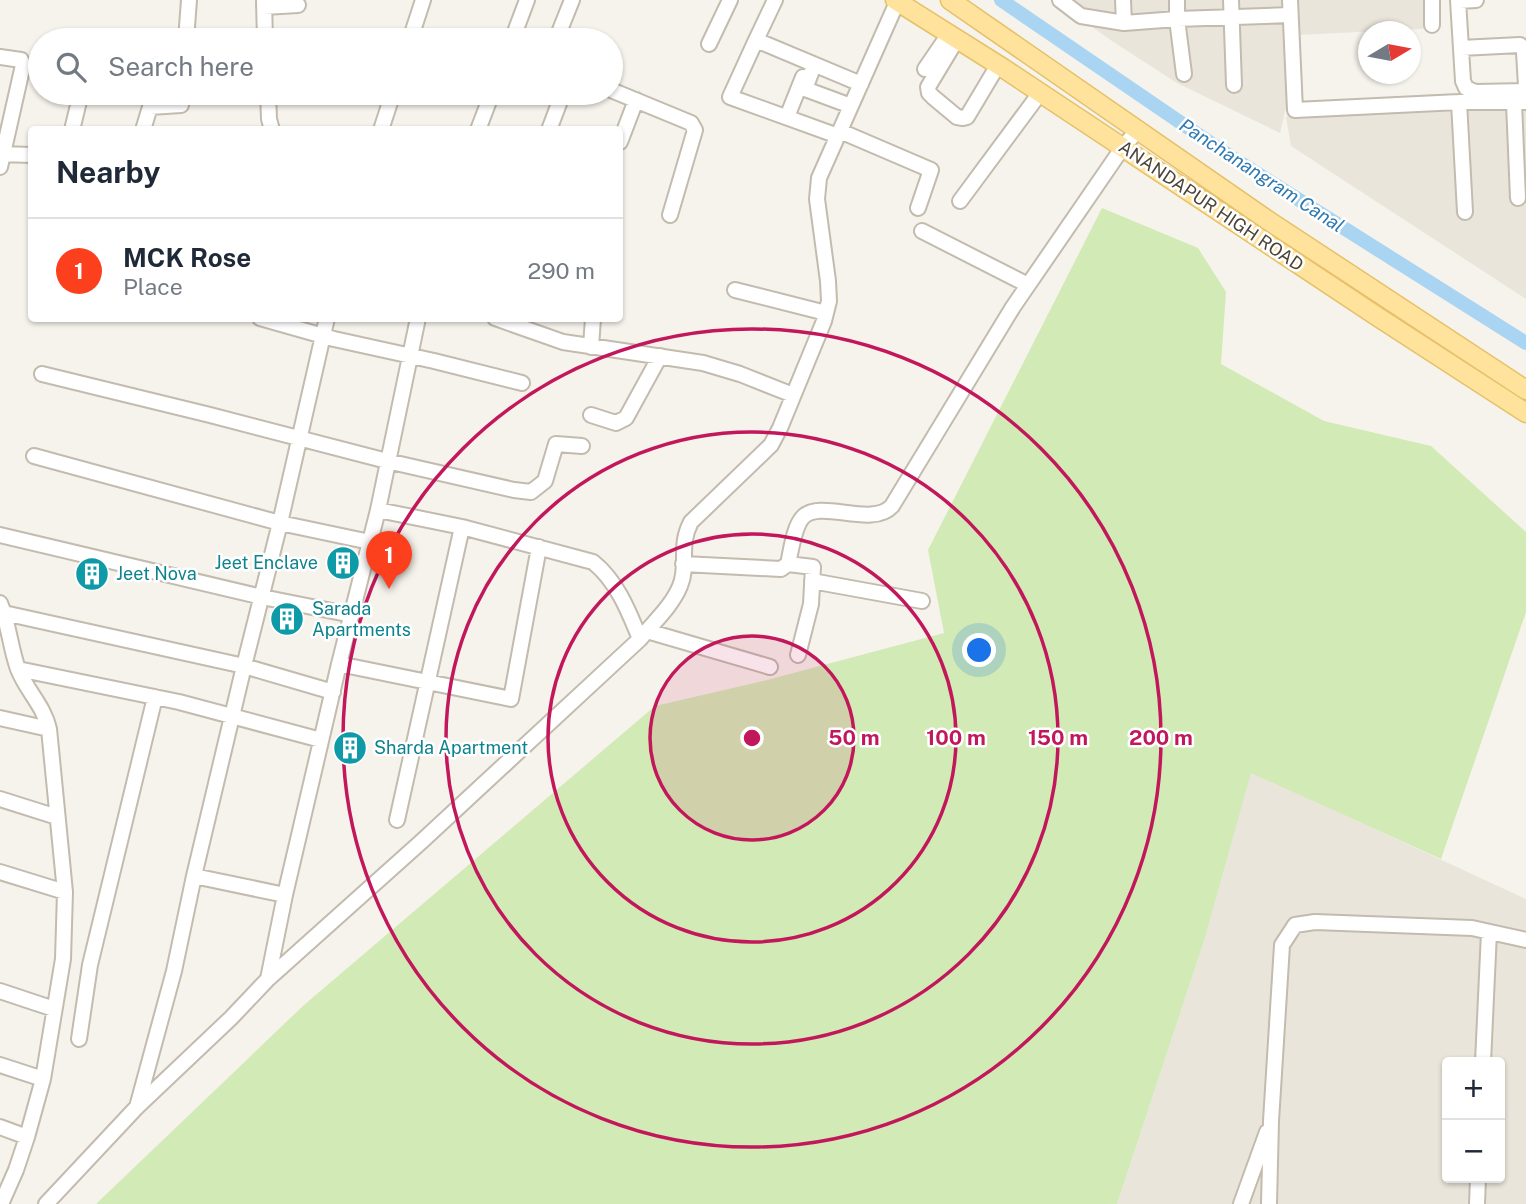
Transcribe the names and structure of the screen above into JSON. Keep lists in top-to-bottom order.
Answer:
{
  "streets": {
    "main road": ["ANANDAPUR HIGH ROAD"]
  },
  "water": ["Panchanangram Canal"],
  "places": {
    "building": [
      "Jeet Enclave",
      "Jeet Nova",
      "Sarada Apartments",
      "Sharda Apartment"
    ]
  },
  "north": "right",
  "page": {
    "search": "Search here",
    "heading": "Nearby",
    "list": [
      {
        "mark": "1",
        "name": "MCK Rose",
        "note": "Place",
        "value": "290 m"
      }
    ],
    "pins": "1",
    "map_buttons": ["+", "−"]
  },
  "rings": [
    "50 m",
    "100 m",
    "150 m",
    "200 m"
  ]
}
